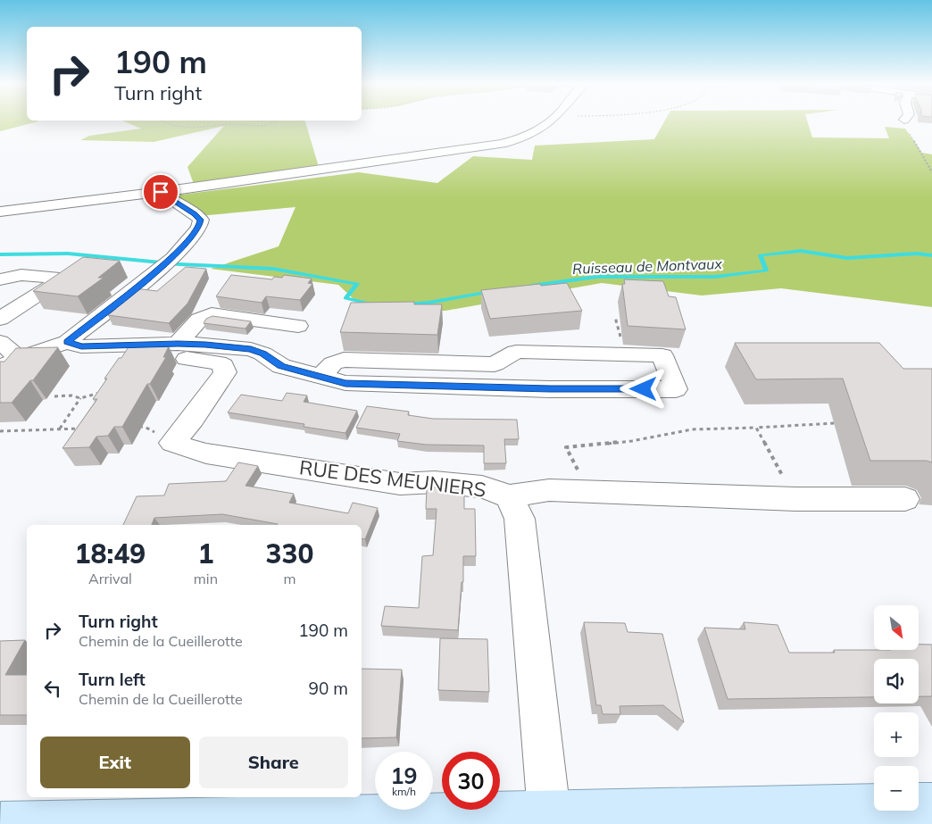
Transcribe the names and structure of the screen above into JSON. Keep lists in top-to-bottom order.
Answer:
{
  "streets": {
    "street": ["RUE DES MEUNIERS"]
  },
  "water": ["Ruisseau de Montvaux"],
  "north": "bottom right",
  "page": {
    "turn": ["190 m", "Turn right"],
    "eta": [
      "18:49",
      "Arrival",
      "1",
      "min",
      "330",
      "m"
    ],
    "list": [
      {
        "name": "Turn right",
        "note": "Chemin de la Cueillerotte",
        "value": "190 m"
      },
      {
        "name": "Turn left",
        "note": "Chemin de la Cueillerotte",
        "value": "90 m"
      }
    ],
    "map_buttons": ["+", "−"],
    "buttons": ["Exit", "Share"],
    "speed": "19 km/h",
    "limit": "30"
  }
}
